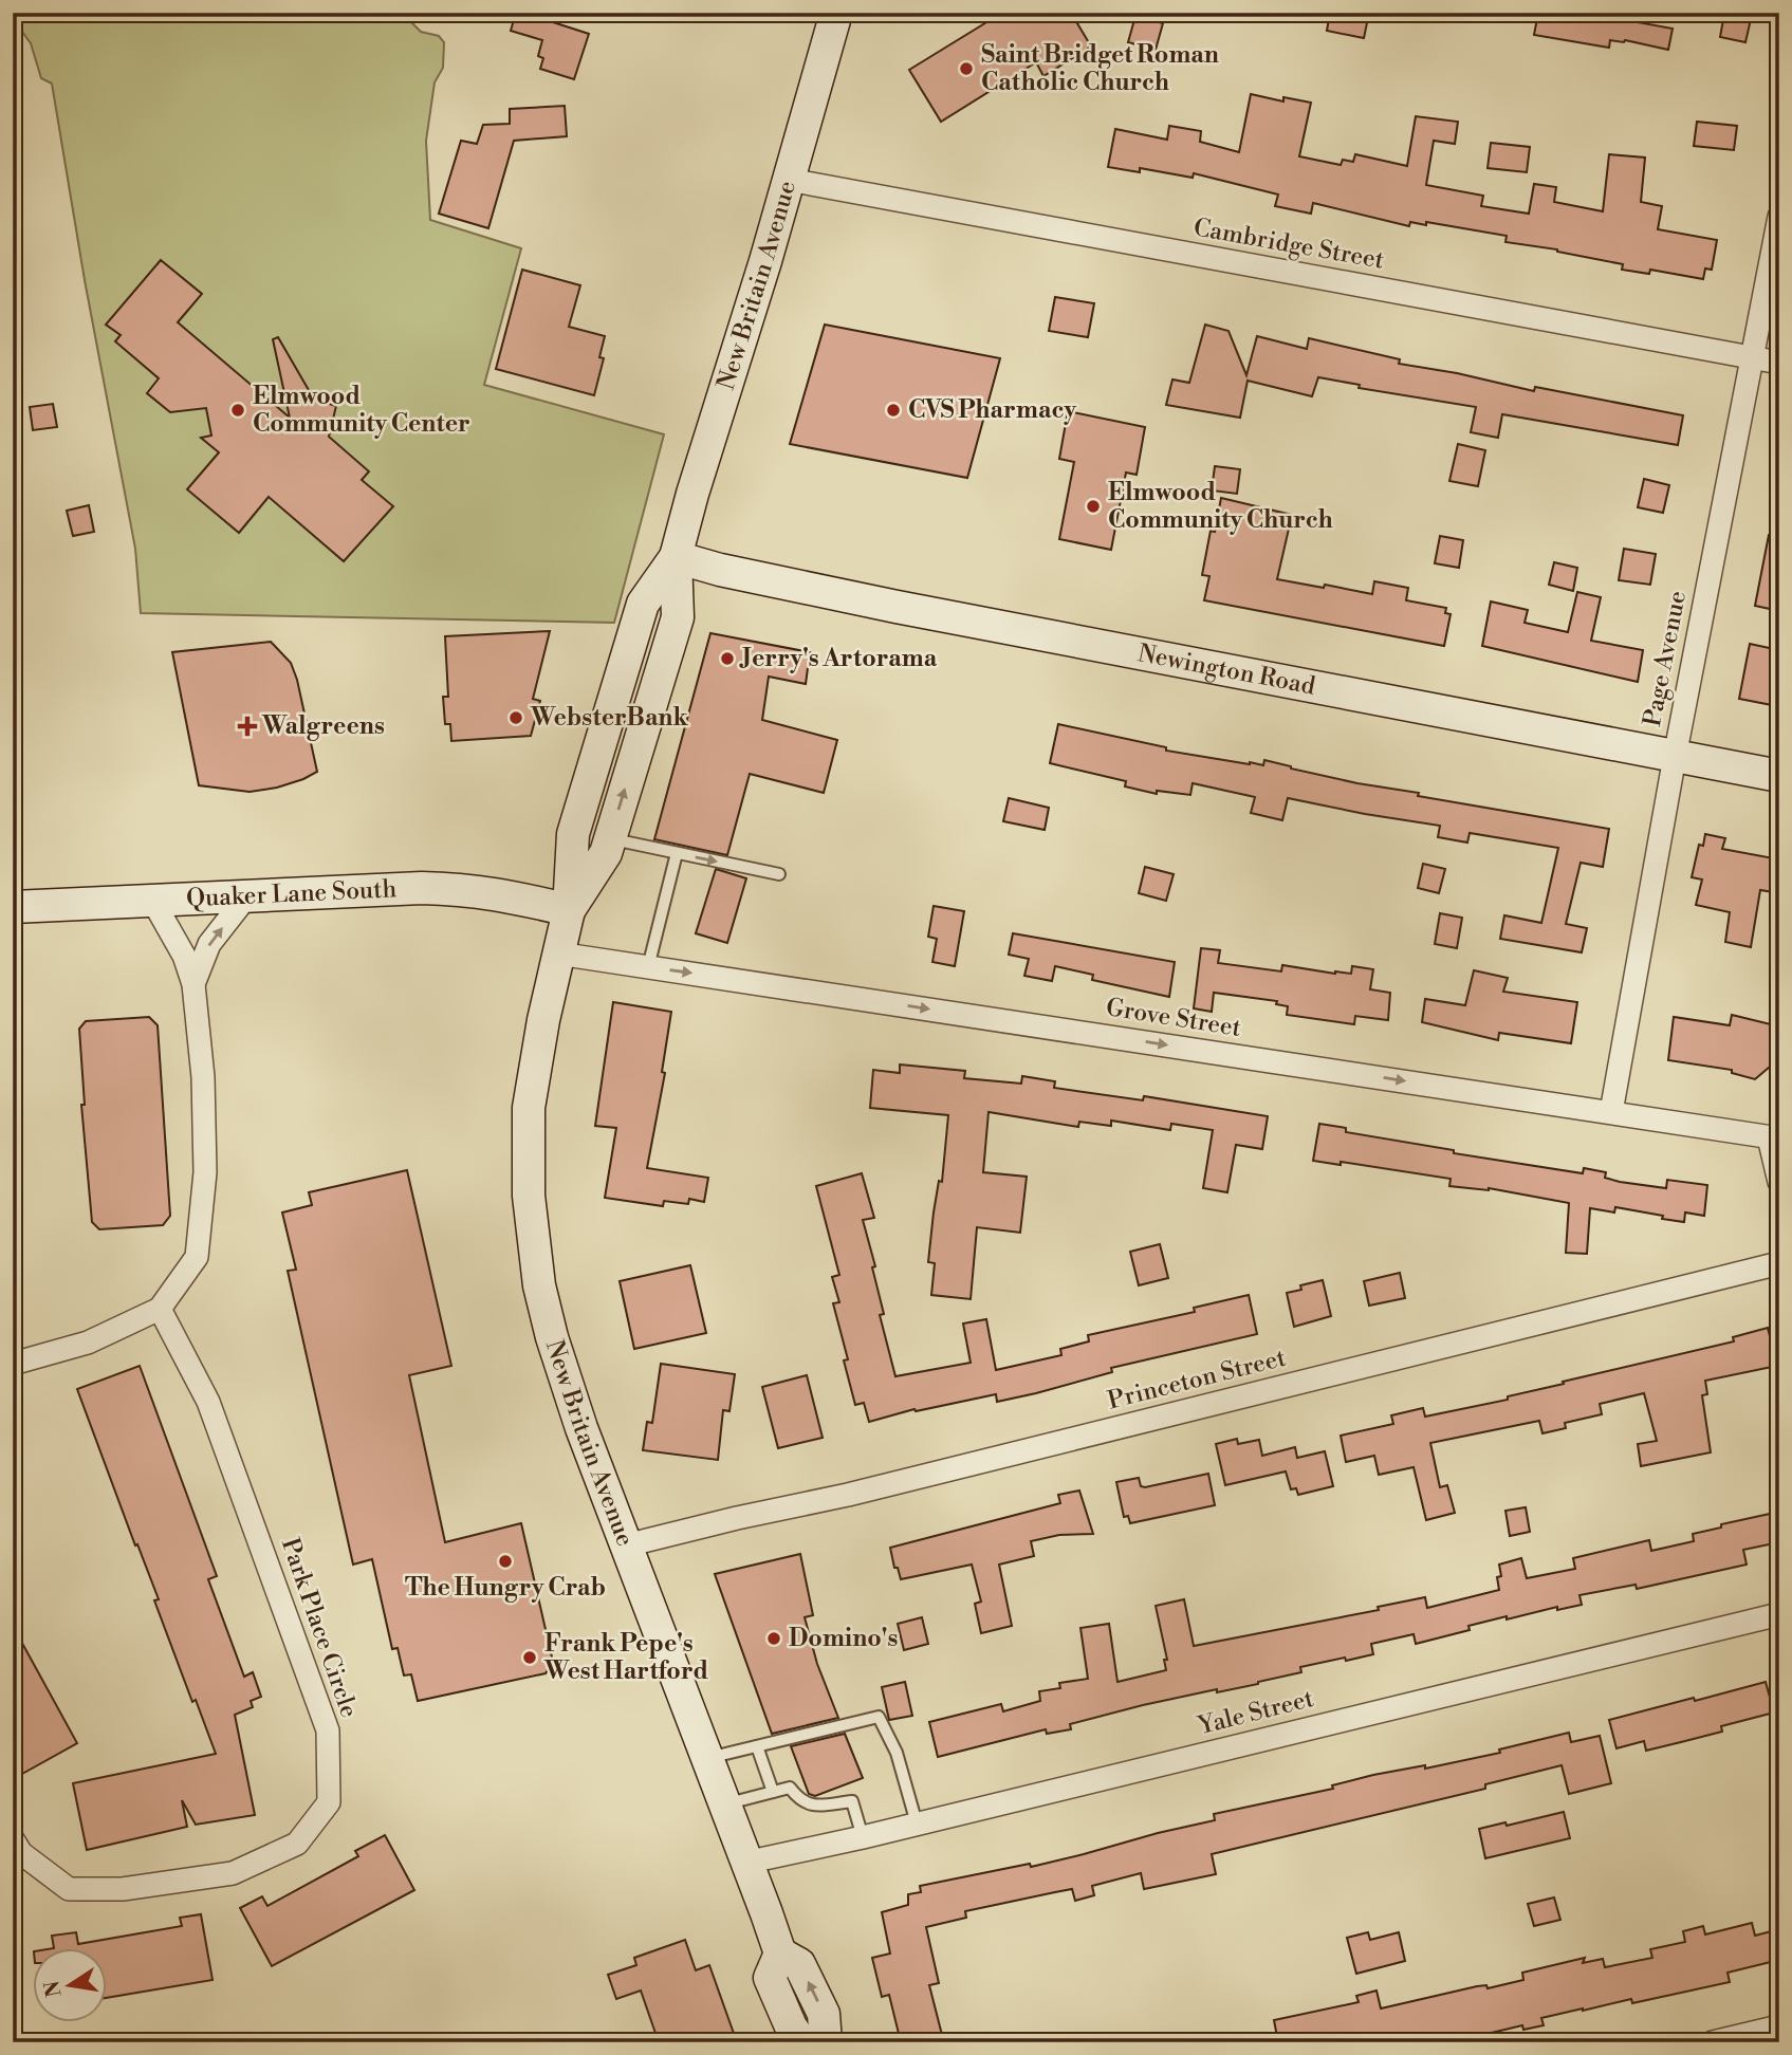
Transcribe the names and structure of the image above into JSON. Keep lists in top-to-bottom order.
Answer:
{
  "streets": {
    "main road": ["New Britain Avenue", "Newington Road", "Quaker Lane South"],
    "street": [
      "Cambridge Street",
      "Page Avenue",
      "Grove Street",
      "Princeton Street",
      "Park Place Circle",
      "Yale Street"
    ]
  },
  "crossings": [
    ["Cambridge Street", "New Britain Avenue"],
    ["Cambridge Street", "Page Avenue"],
    ["New Britain Avenue", "Newington Road"],
    ["New Britain Avenue", "Quaker Lane South"],
    ["New Britain Avenue", "Grove Street"],
    ["New Britain Avenue", "Princeton Street"],
    ["New Britain Avenue", "Yale Street"],
    ["Page Avenue", "Newington Road"],
    ["Page Avenue", "Grove Street"]
  ],
  "one_way": ["Grove Street"],
  "places": {
    "other": [
      "Saint Bridget Roman Catholic Church",
      "Elmwood Community Center",
      "CVS Pharmacy",
      "Elmwood Community Church",
      "Jerry's Artorama",
      "WebsterBank",
      "The Hungry Crab",
      "Domino's",
      "Frank Pepe's West Hartford"
    ],
    "health": ["Walgreens"]
  },
  "north": "left"
}
